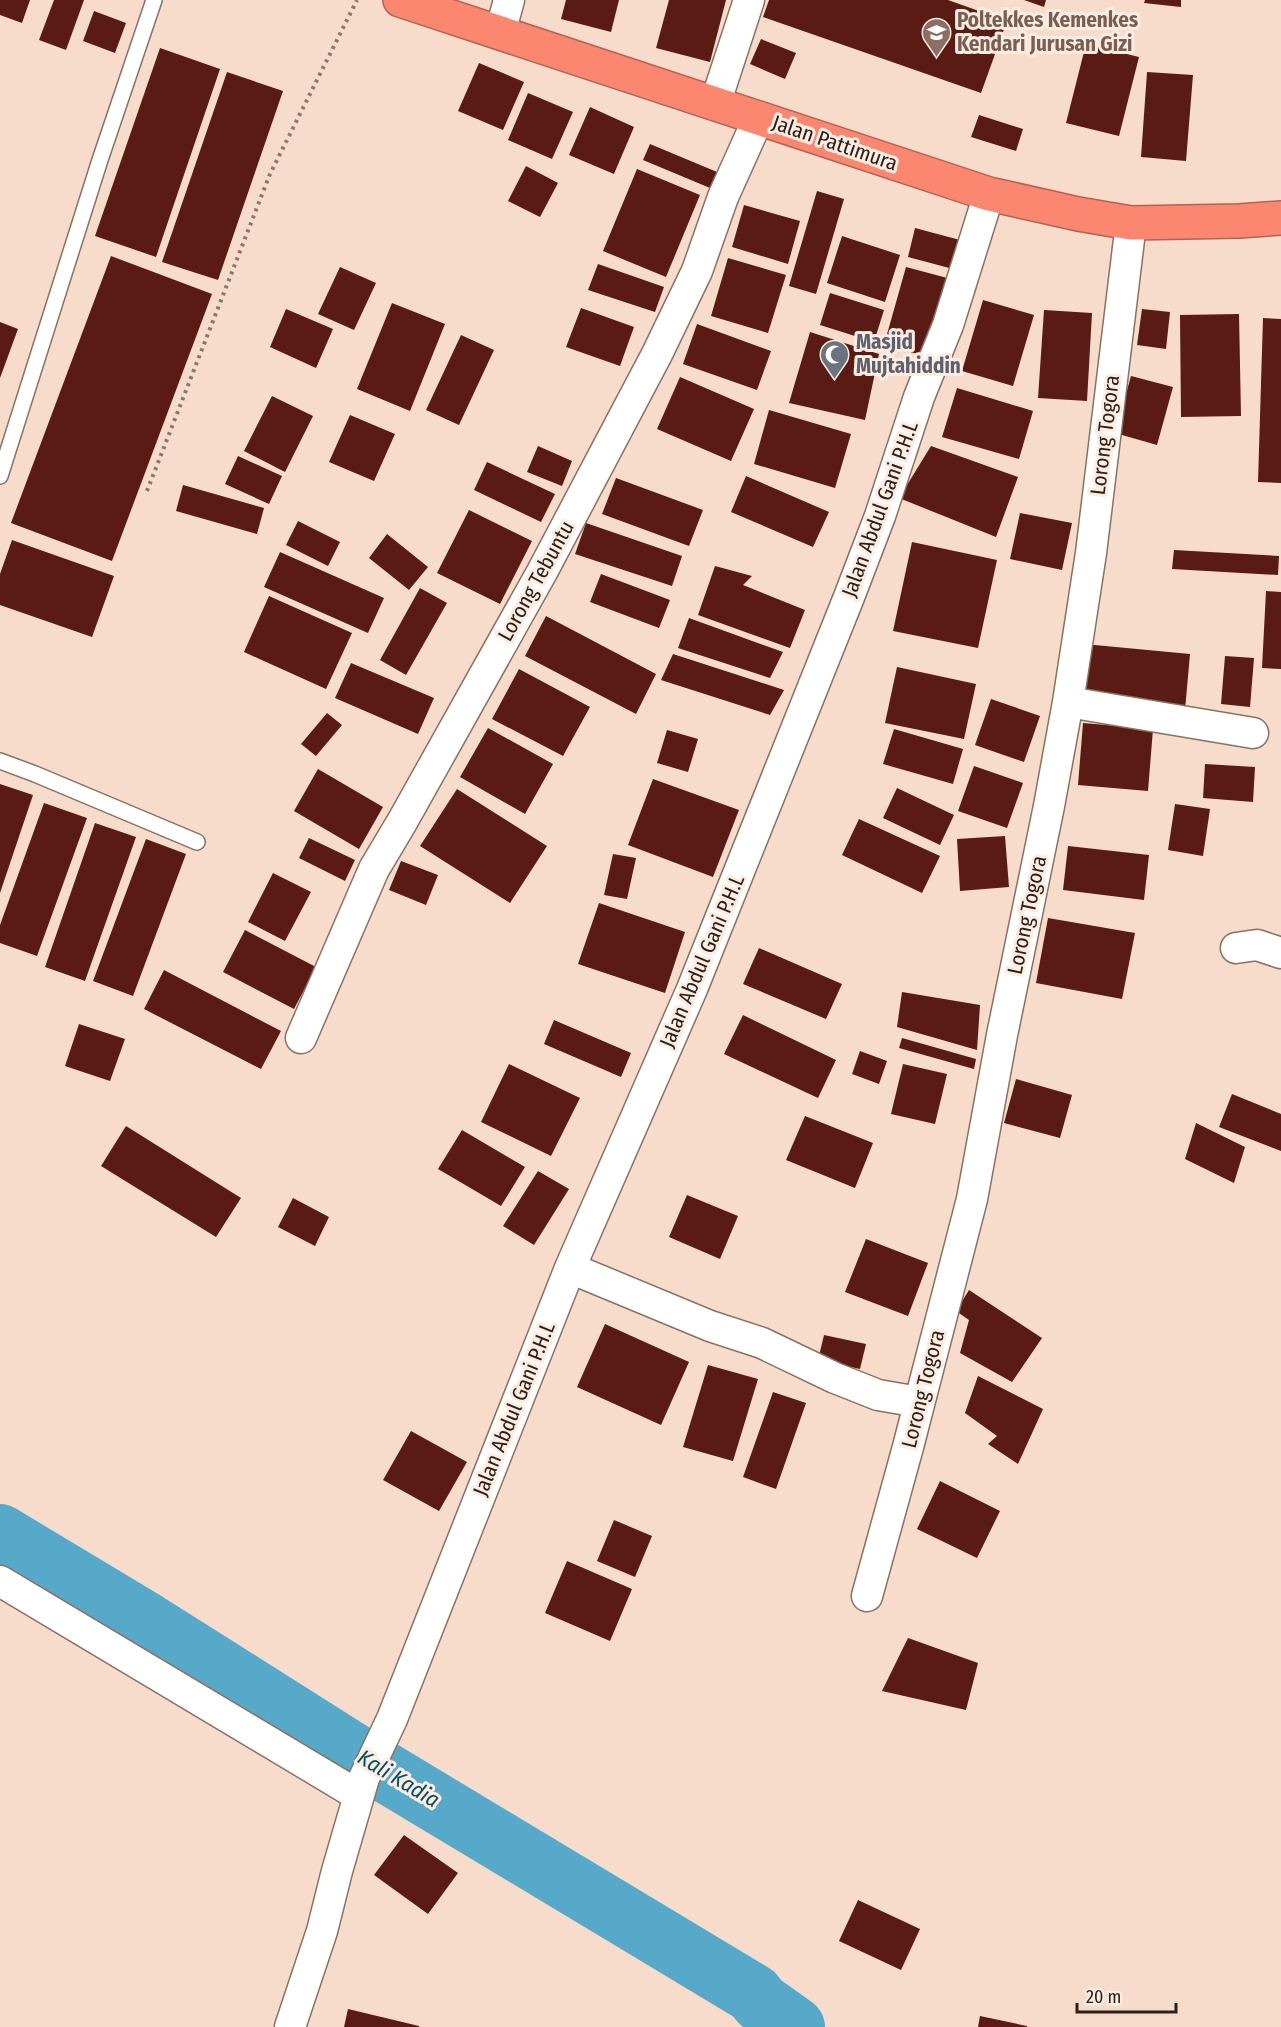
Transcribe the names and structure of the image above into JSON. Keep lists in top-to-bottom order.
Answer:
{
  "streets": {
    "highway": ["Jalan Pattimura"],
    "street": ["Lorong Togora", "Jalan Abdul Gani P.H.L", "Lorong Tebuntu"]
  },
  "crossings": [
    ["Jalan Pattimura", "Lorong Togora"],
    ["Jalan Pattimura", "Jalan Abdul Gani P.H.L"],
    ["Jalan Pattimura", "Lorong Tebuntu"]
  ],
  "water": ["Kali Kadia"],
  "places": {
    "school or university": ["Poltekkes Kemenkes Kendari Jurusan Gizi"],
    "mosque": ["Masjid Mujtahiddin"]
  },
  "scale_bar": "20 m"
}
